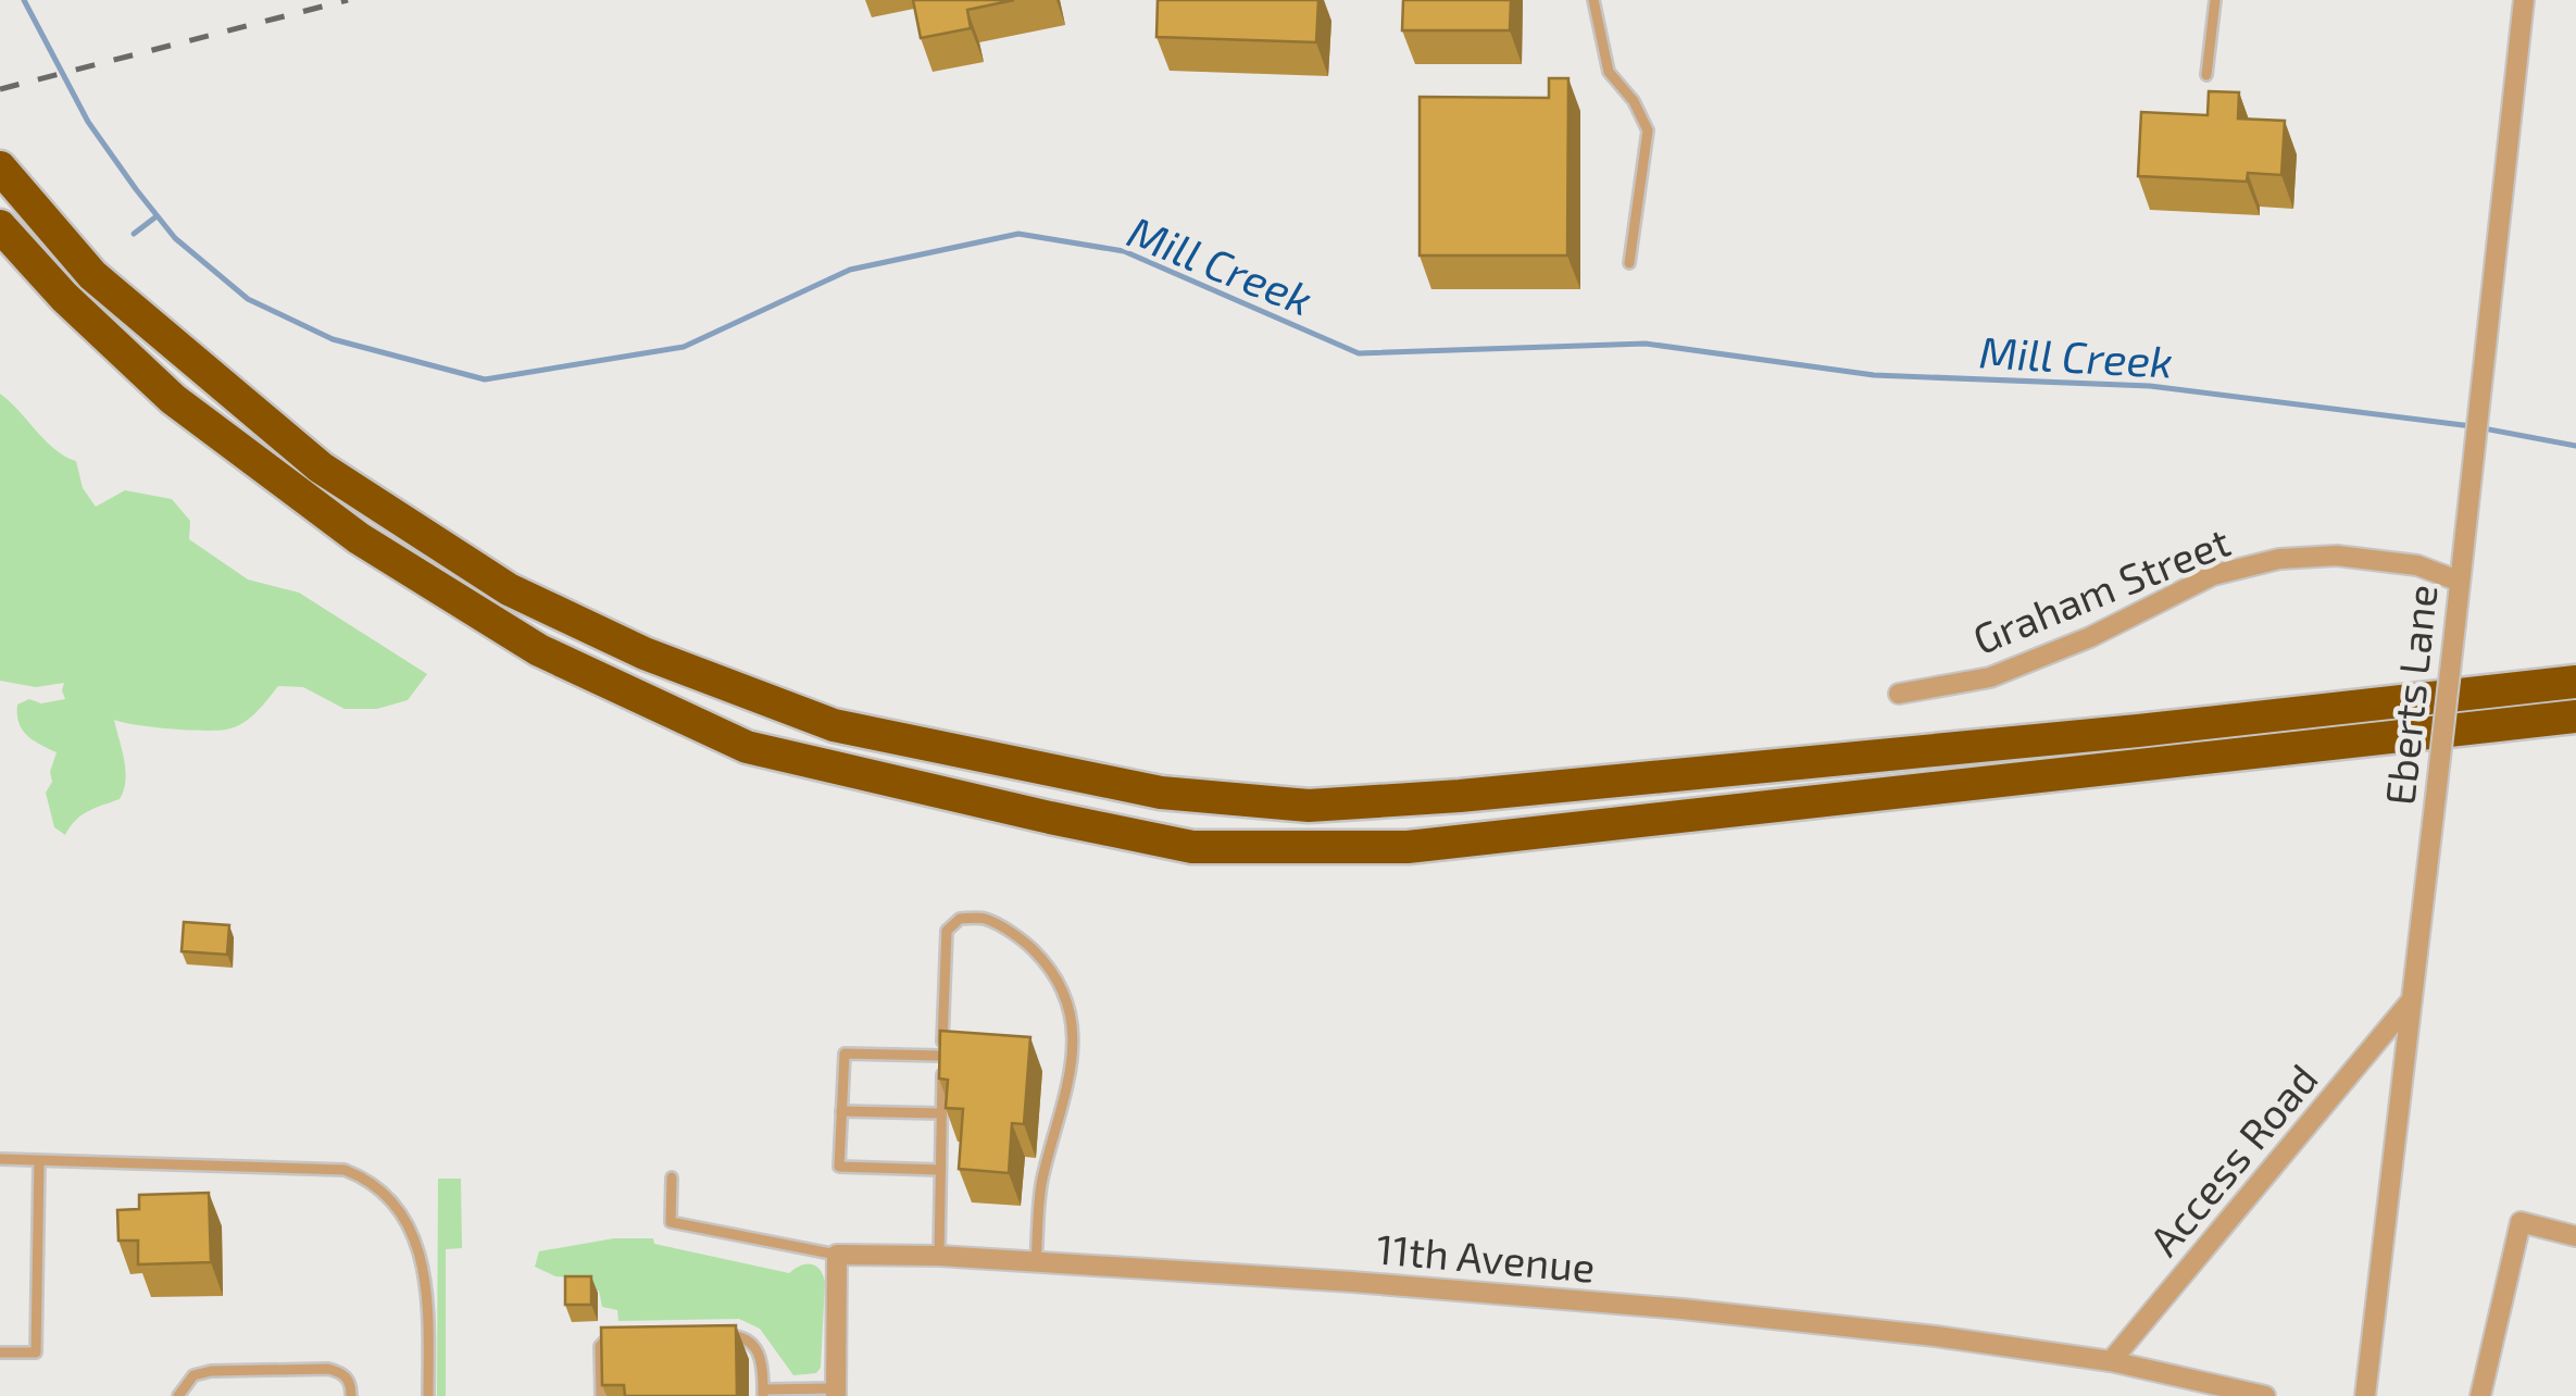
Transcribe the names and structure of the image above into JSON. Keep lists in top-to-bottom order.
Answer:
{
  "streets": {
    "street": [
      "Graham Street",
      "Eberts Lane",
      "Access Road",
      "11th Avenue"
    ]
  },
  "crossings": [
    ["Graham Street", "Eberts Lane"],
    ["Eberts Lane", "Access Road"],
    ["Access Road", "11th Avenue"]
  ],
  "water": ["Mill Creek"]
}
